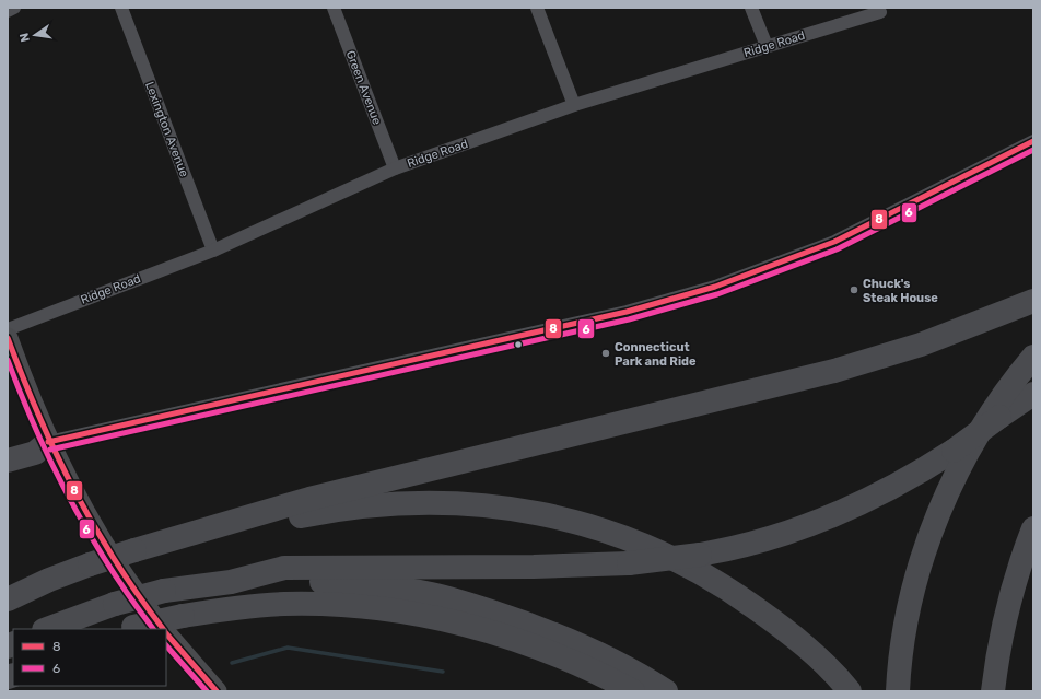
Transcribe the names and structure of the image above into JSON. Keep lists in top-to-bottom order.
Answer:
{
  "streets": {
    "street": ["Ridge Road", "Green Avenue", "Lexington Avenue"]
  },
  "crossings": [
    ["Ridge Road", "Green Avenue"],
    ["Ridge Road", "Lexington Avenue"]
  ],
  "places": ["Chuck's Steak House", "Connecticut Park and Ride"],
  "lines": ["transit line 8", "transit line 6"],
  "legend": ["8", "6"],
  "north": "left"
}
